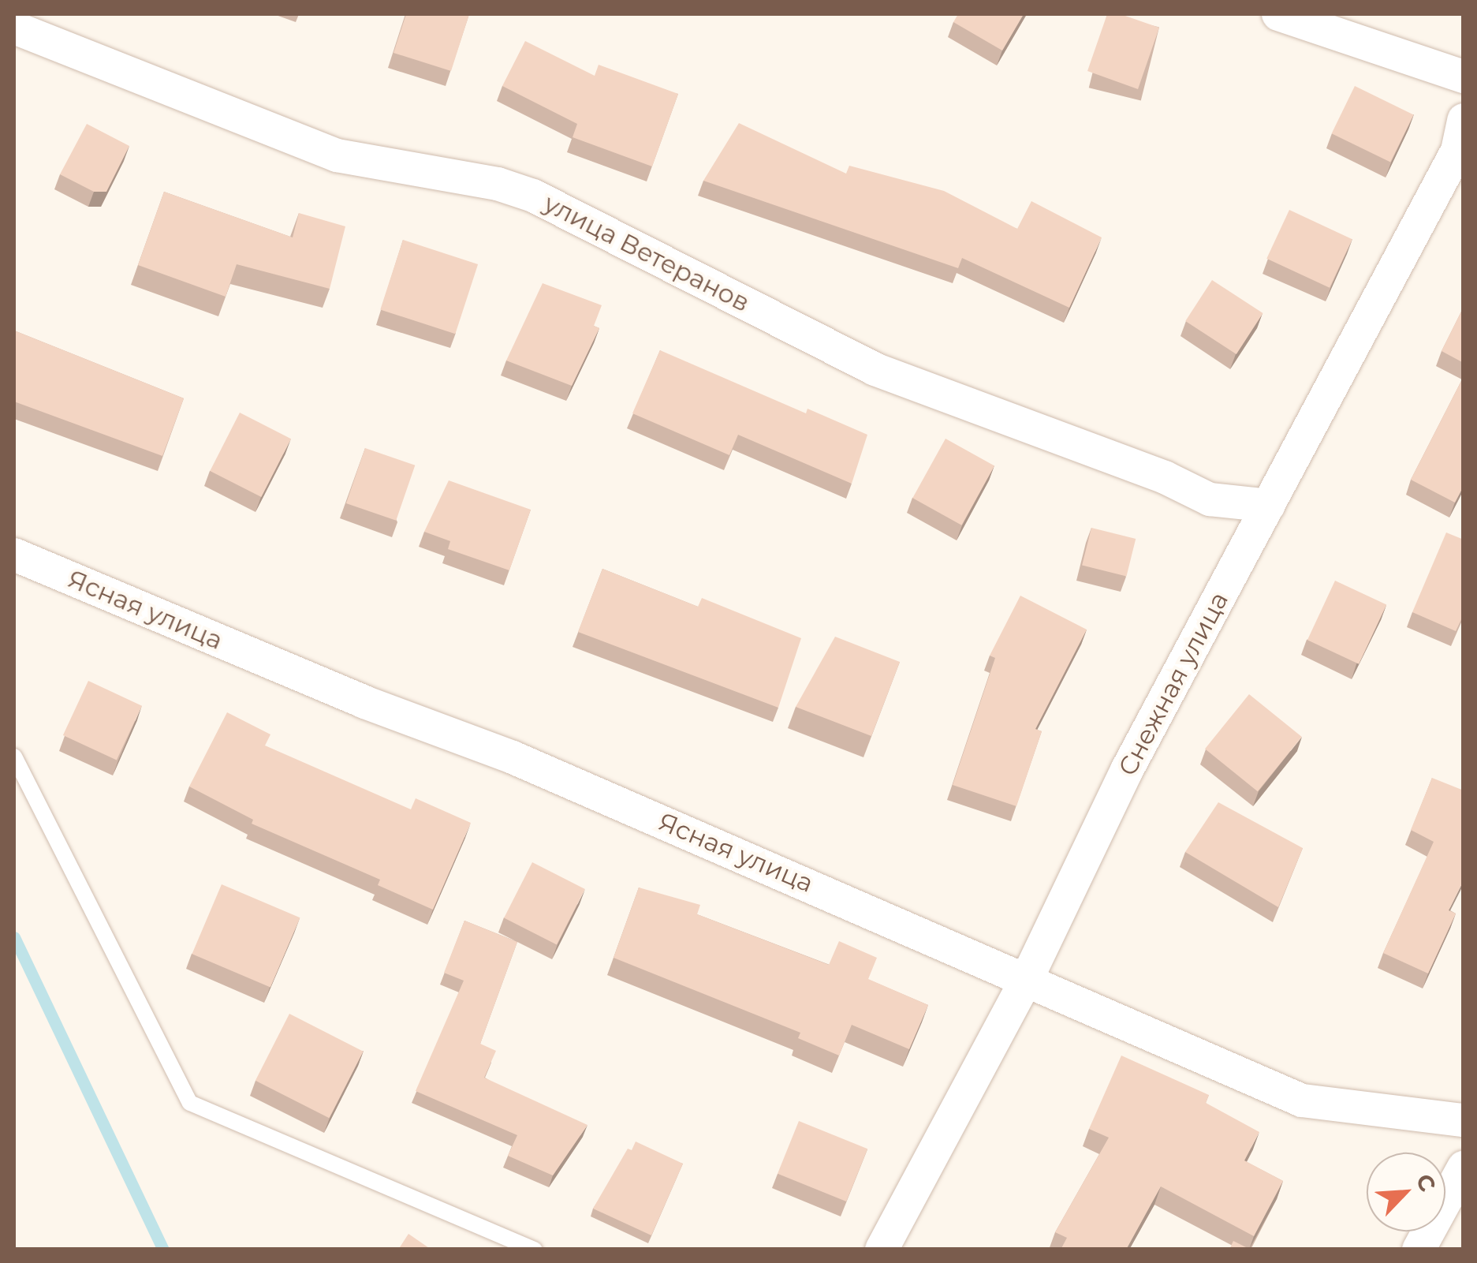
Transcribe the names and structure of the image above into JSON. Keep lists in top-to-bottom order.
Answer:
{
  "streets": {
    "street": ["улица Ветеранов", "Ясная улица", "Снежная улица"]
  },
  "crossings": [
    ["улица Ветеранов", "Снежная улица"],
    ["Ясная улица", "Снежная улица"]
  ],
  "north": "top right"
}
